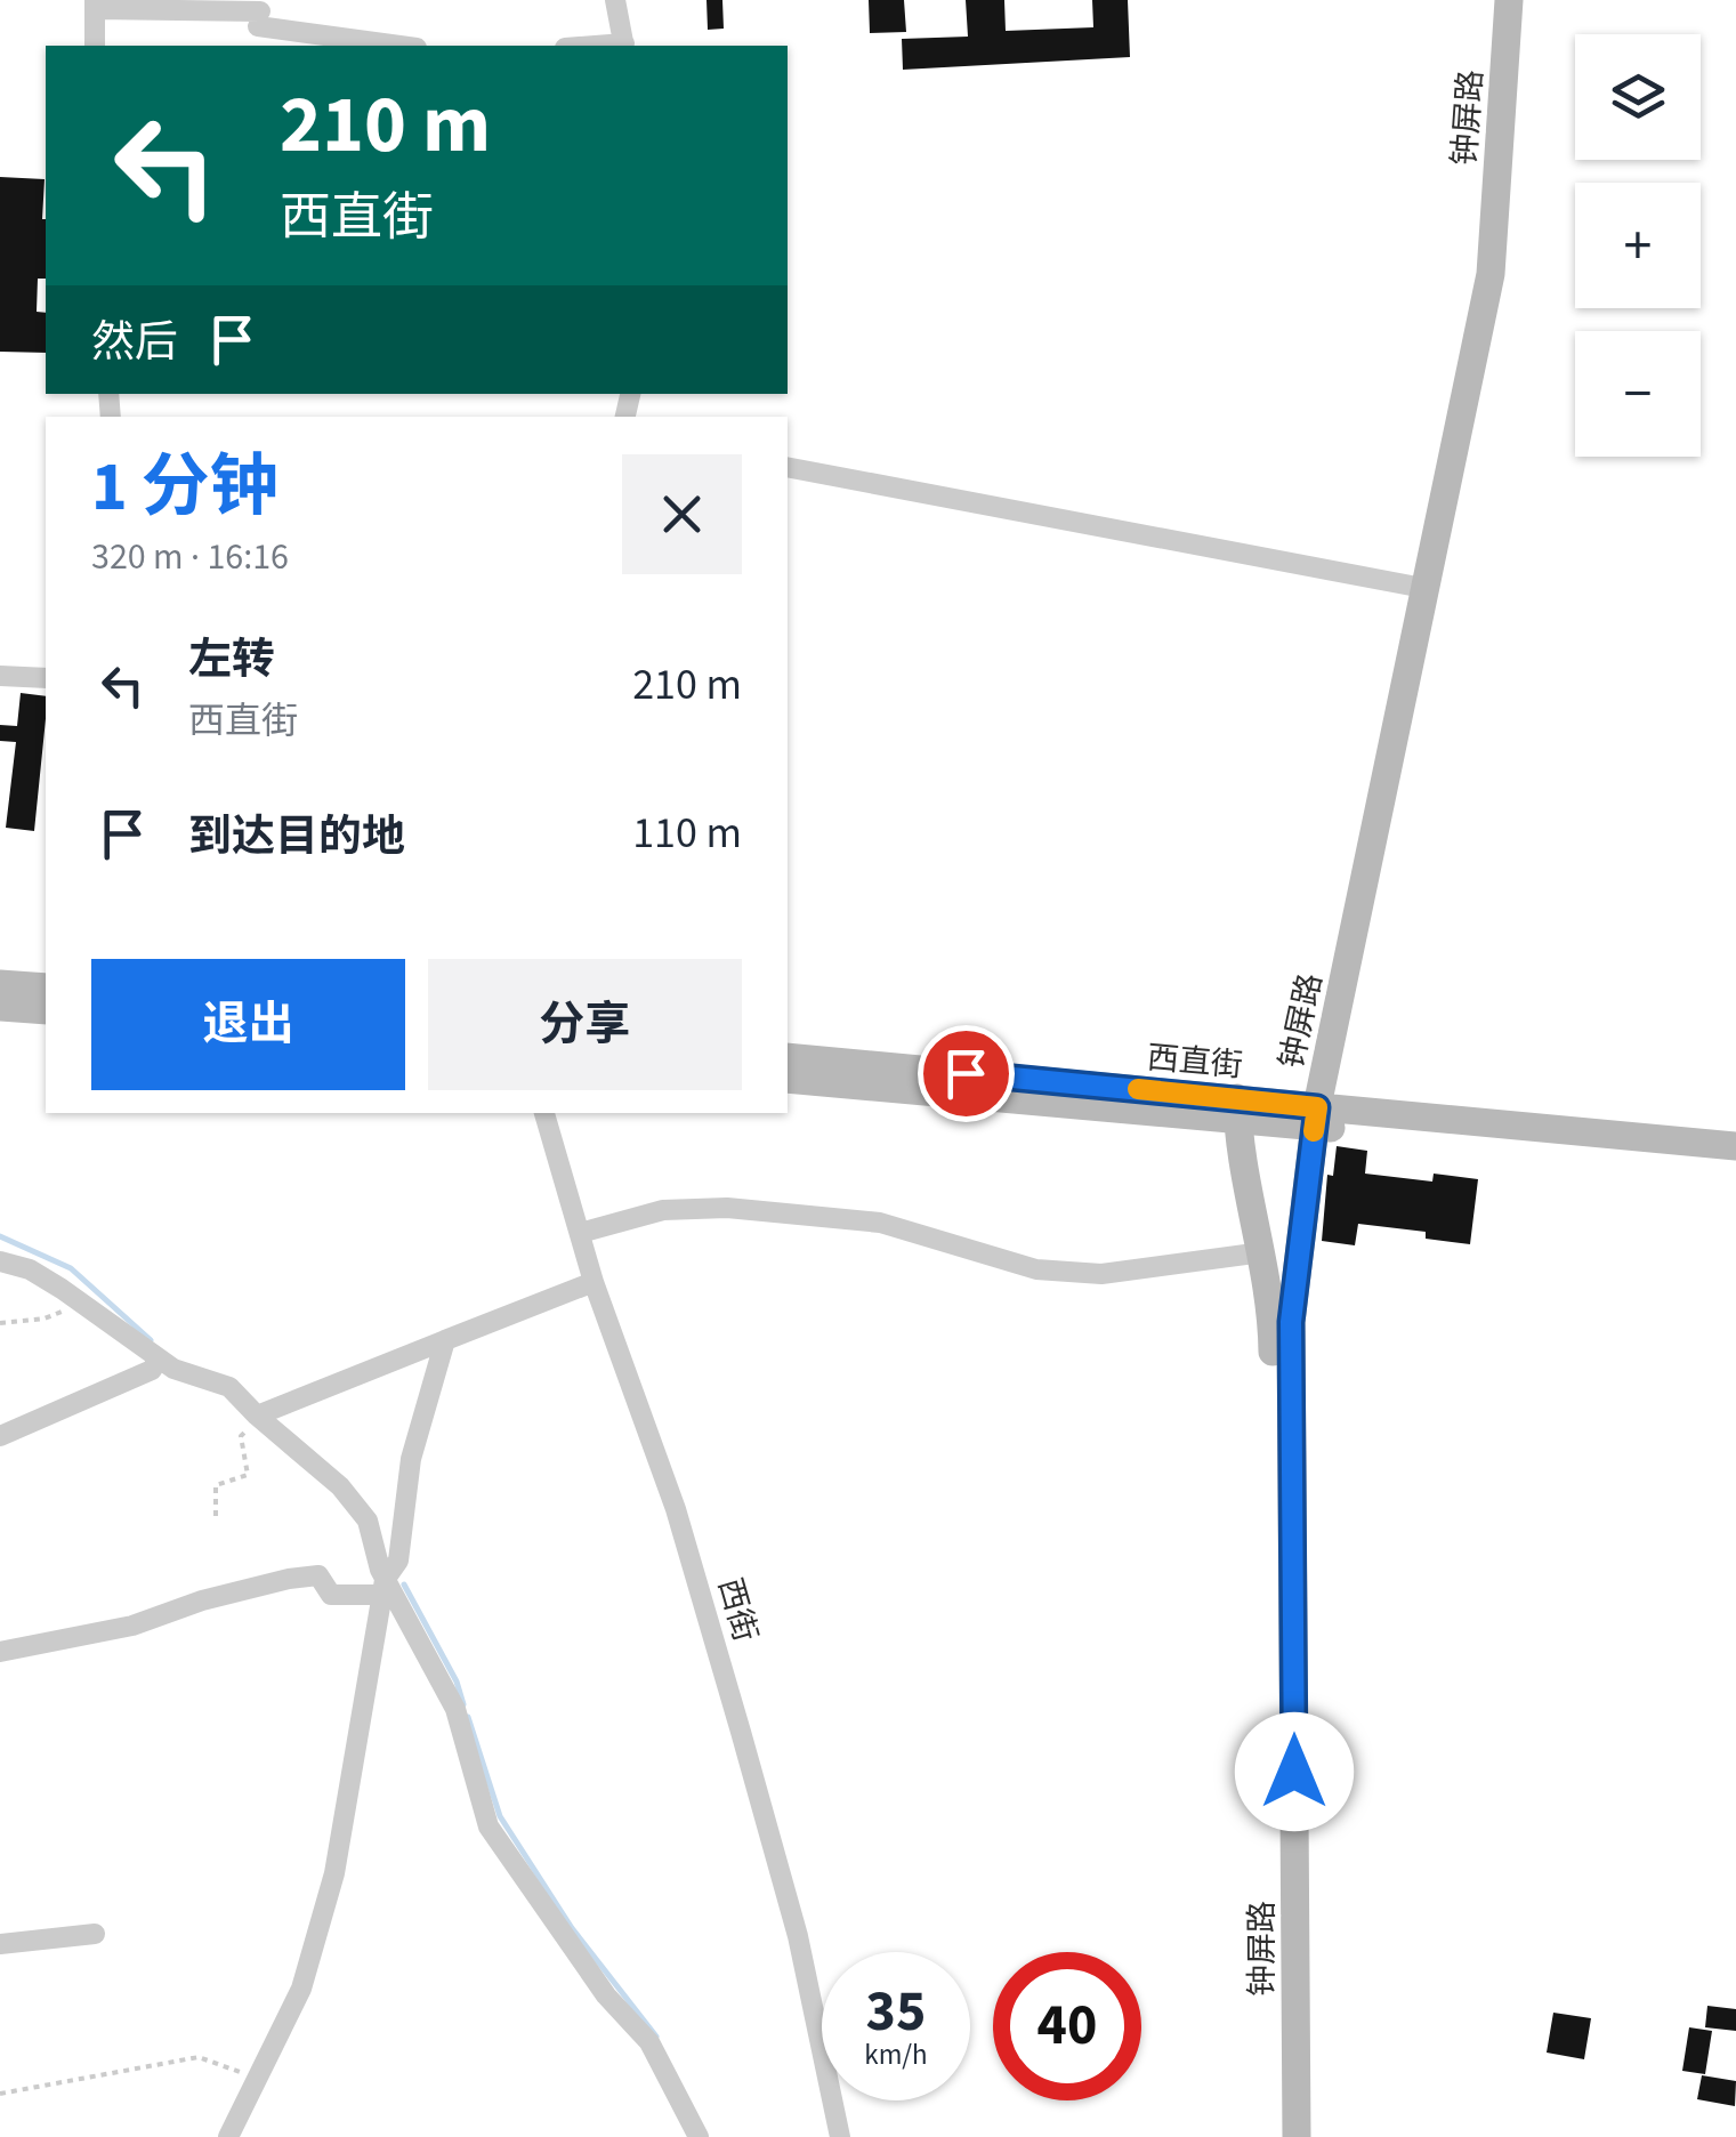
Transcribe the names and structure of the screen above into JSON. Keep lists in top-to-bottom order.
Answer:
{
  "streets": {
    "street": ["钟屏路", "西直街", "西街"]
  },
  "crossings": [
    ["钟屏路", "西直街"]
  ],
  "page": {
    "map_buttons": ["+", "−"],
    "turn": ["210 m", "西直街"],
    "then": "然后",
    "heading": ["1 分钟", "320 m · 16:16"],
    "list": [
      {
        "name": "左转",
        "note": "西直街",
        "value": "210 m"
      },
      {
        "name": "到达目的地",
        "value": "110 m"
      }
    ],
    "buttons": ["退出", "分享"],
    "speed": "35 km/h",
    "limit": "40"
  }
}
